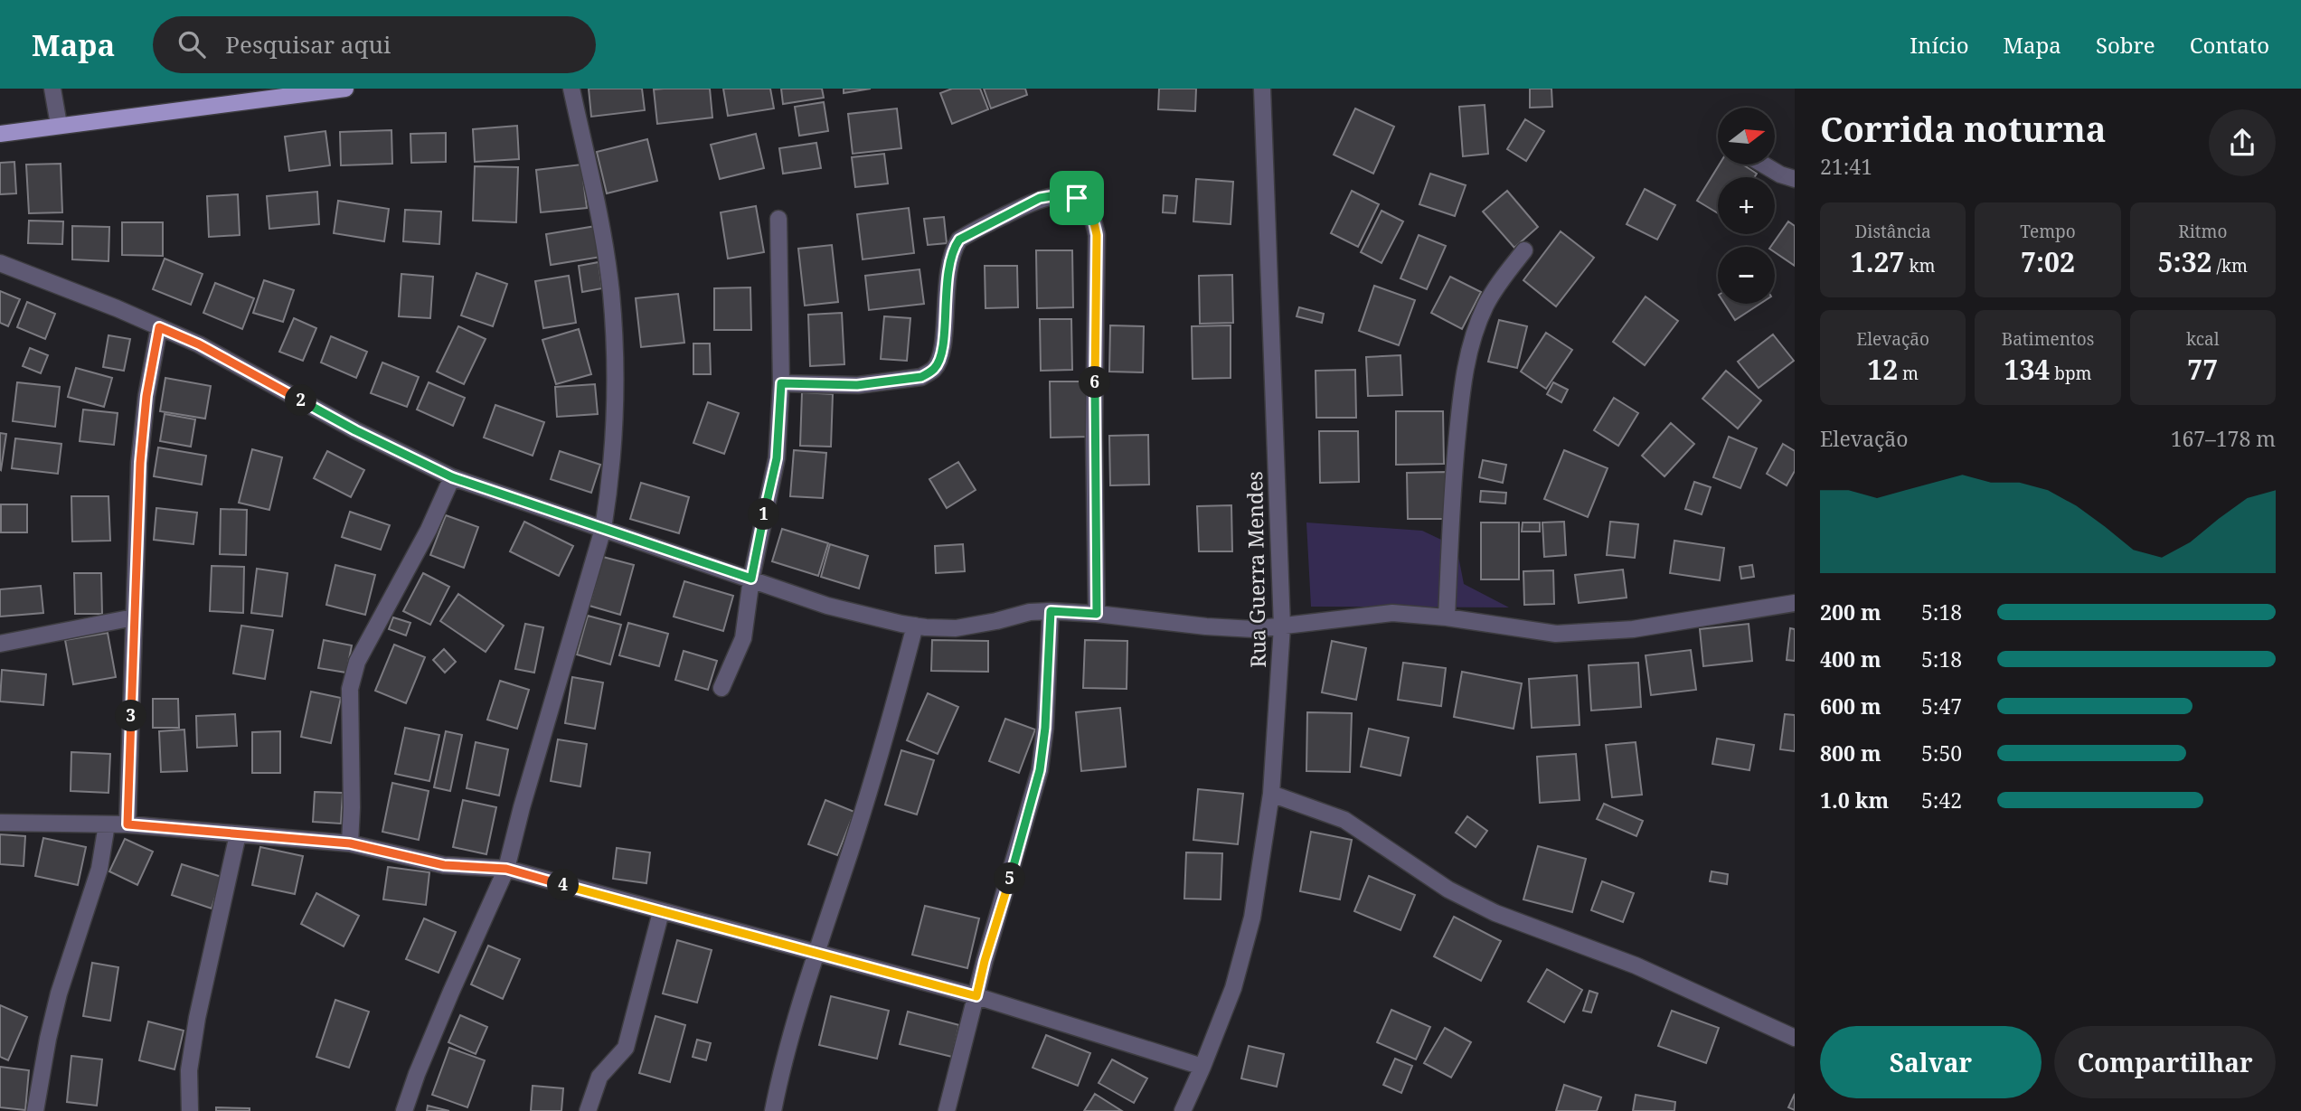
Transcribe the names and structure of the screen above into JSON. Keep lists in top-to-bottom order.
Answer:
{
  "streets": {
    "street": ["Rua Guerra Mendes"]
  },
  "north": "right",
  "page": {
    "header": "Mapa",
    "search": "Pesquisar aqui",
    "nav": [
      "Início",
      "Mapa",
      "Sobre",
      "Contato"
    ],
    "heading": ["Corrida noturna", "21:41"],
    "map_buttons": ["+", "−"],
    "stats": [
      ["Distância", "1.27 km"],
      ["Tempo", "7:02"],
      ["Ritmo", "5:32 /km"],
      ["Elevação", "12 m"],
      ["Batimentos", "134 bpm"],
      ["kcal", "77"]
    ],
    "pins": [
      "6",
      "2",
      "1",
      "3",
      "5",
      "4"
    ],
    "chart": ["Elevação", "167–178 m"],
    "list": [
      {
        "name": "200 m",
        "note": "5:18"
      },
      {
        "name": "400 m",
        "note": "5:18"
      },
      {
        "name": "600 m",
        "note": "5:47"
      },
      {
        "name": "800 m",
        "note": "5:50"
      },
      {
        "name": "1.0 km",
        "note": "5:42"
      }
    ],
    "buttons": ["Salvar", "Compartilhar"]
  }
}
